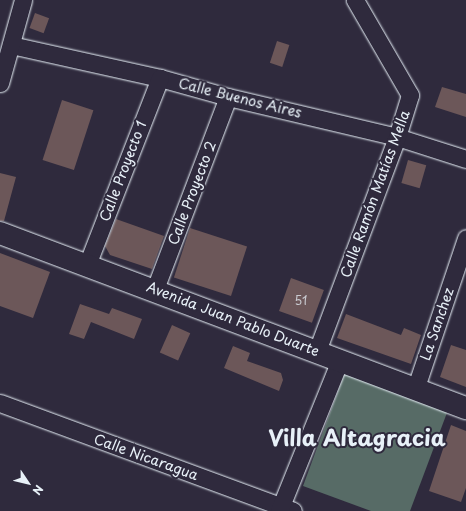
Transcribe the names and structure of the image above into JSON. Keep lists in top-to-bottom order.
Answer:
{
  "streets": {
    "main road": ["Avenida Juan Pablo Duarte"],
    "street": [
      "Calle Buenos Aires",
      "Calle Proyecto 1",
      "Calle Proyecto 2",
      "Calle Ramón Matías Mella",
      "La Sanchez",
      "Calle Nicaragua"
    ]
  },
  "crossings": [
    ["Calle Buenos Aires", "Calle Proyecto 1"],
    ["Calle Buenos Aires", "Calle Proyecto 2"],
    ["Calle Buenos Aires", "Calle Ramón Matías Mella"],
    ["Calle Proyecto 1", "Avenida Juan Pablo Duarte"],
    ["Calle Proyecto 2", "Avenida Juan Pablo Duarte"],
    ["Calle Ramón Matías Mella", "Avenida Juan Pablo Duarte"],
    ["Avenida Juan Pablo Duarte", "La Sanchez"]
  ],
  "districts": ["Villa Altagracia"],
  "house_numbers": ["51"],
  "north": "bottom right"
}
